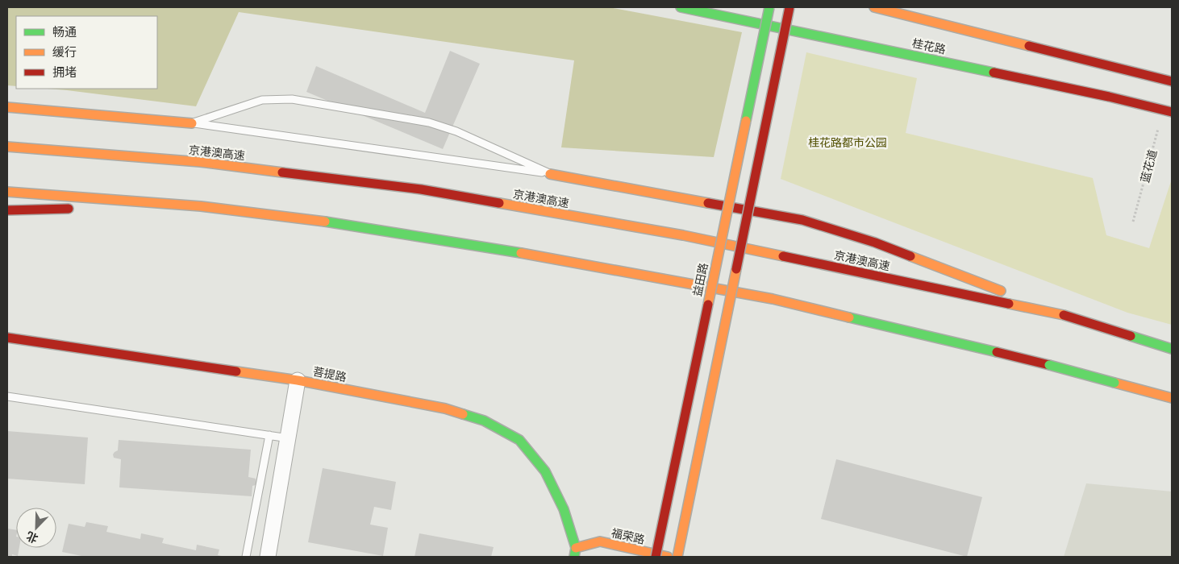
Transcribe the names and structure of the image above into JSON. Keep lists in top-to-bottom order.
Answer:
{
  "streets": {
    "main road": [
      "桂花路",
      "京港澳高速",
      "益田路",
      "菩提路",
      "福荣路"
    ],
    "path": ["蓝花道"]
  },
  "crossings": [
    ["桂花路", "蓝花道"],
    ["菩提路", "福荣路"]
  ],
  "parks": ["桂花路都市公园"],
  "legend": ["畅通", "缓行", "拥堵"],
  "north": "bottom left"
}
